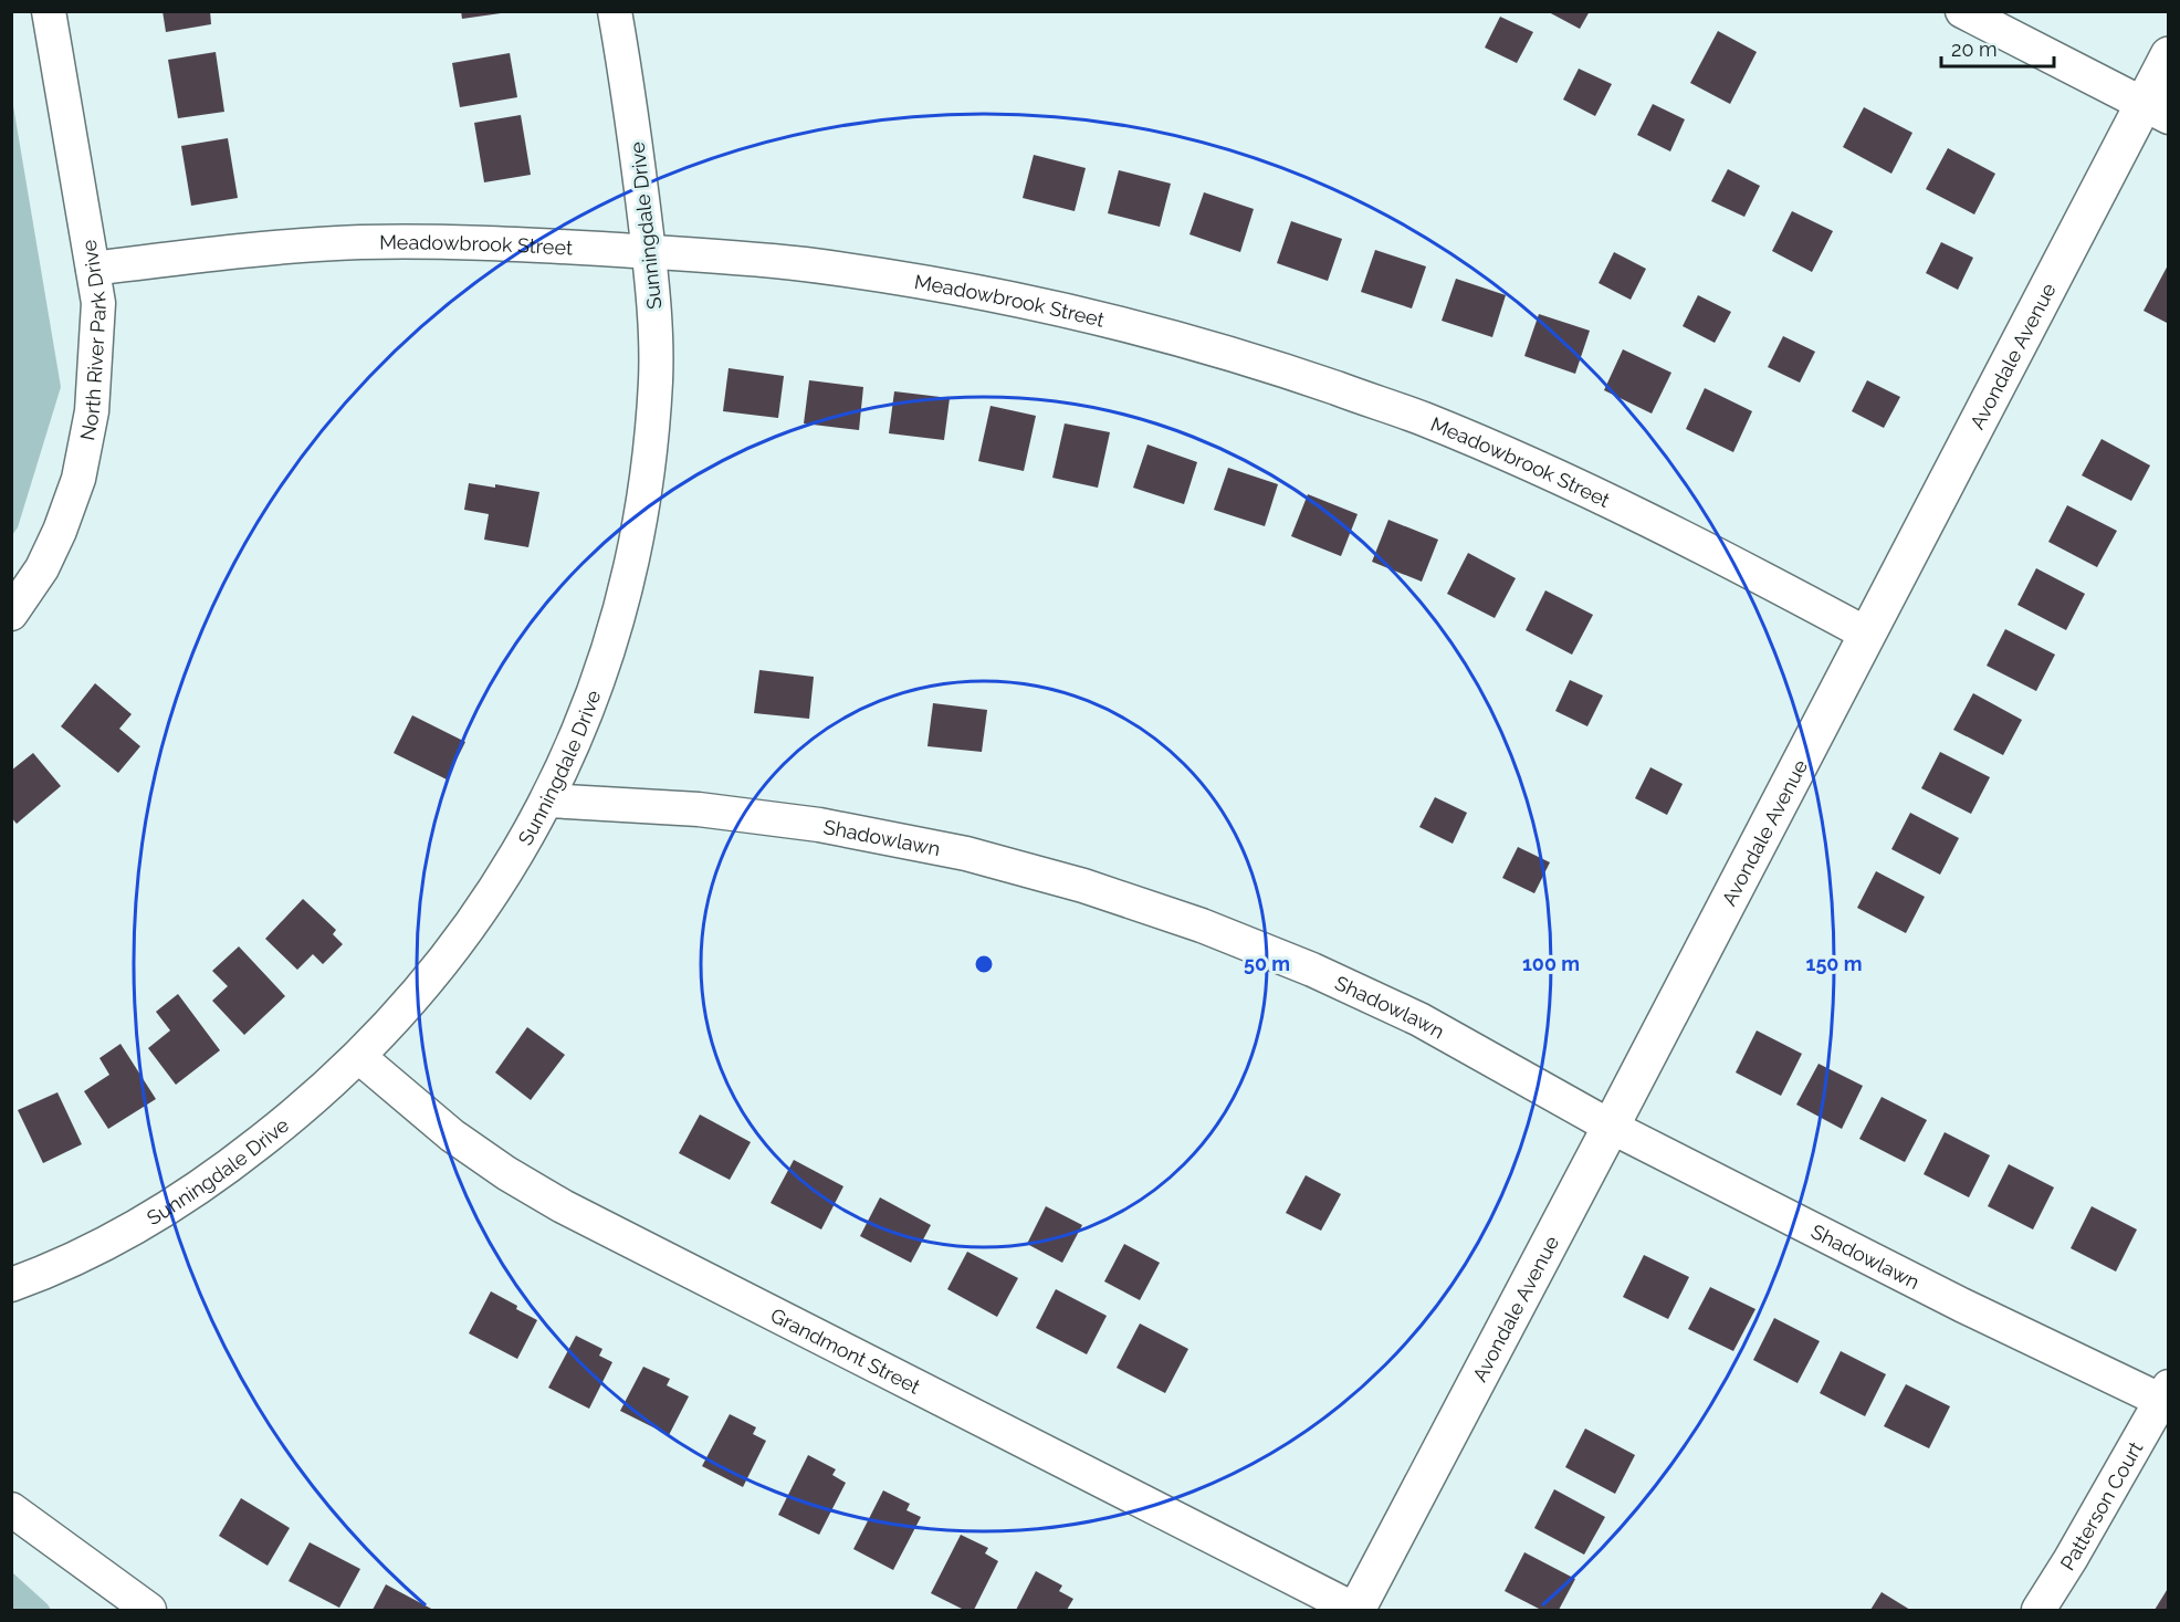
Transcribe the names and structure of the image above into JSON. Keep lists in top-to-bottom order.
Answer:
{
  "streets": {
    "street": [
      "Sunningdale Drive",
      "Meadowbrook Street",
      "North River Park Drive",
      "Avondale Avenue",
      "Shadowlawn",
      "Grandmont Street",
      "Patterson Court"
    ]
  },
  "crossings": [
    ["Sunningdale Drive", "Meadowbrook Street"],
    ["Sunningdale Drive", "Shadowlawn"],
    ["Sunningdale Drive", "Grandmont Street"],
    ["Meadowbrook Street", "North River Park Drive"],
    ["Meadowbrook Street", "Avondale Avenue"],
    ["Avondale Avenue", "Shadowlawn"],
    ["Avondale Avenue", "Grandmont Street"],
    ["Shadowlawn", "Patterson Court"]
  ],
  "scale_bar": "20 m",
  "rings": ["50 m", "100 m", "150 m"]
}
